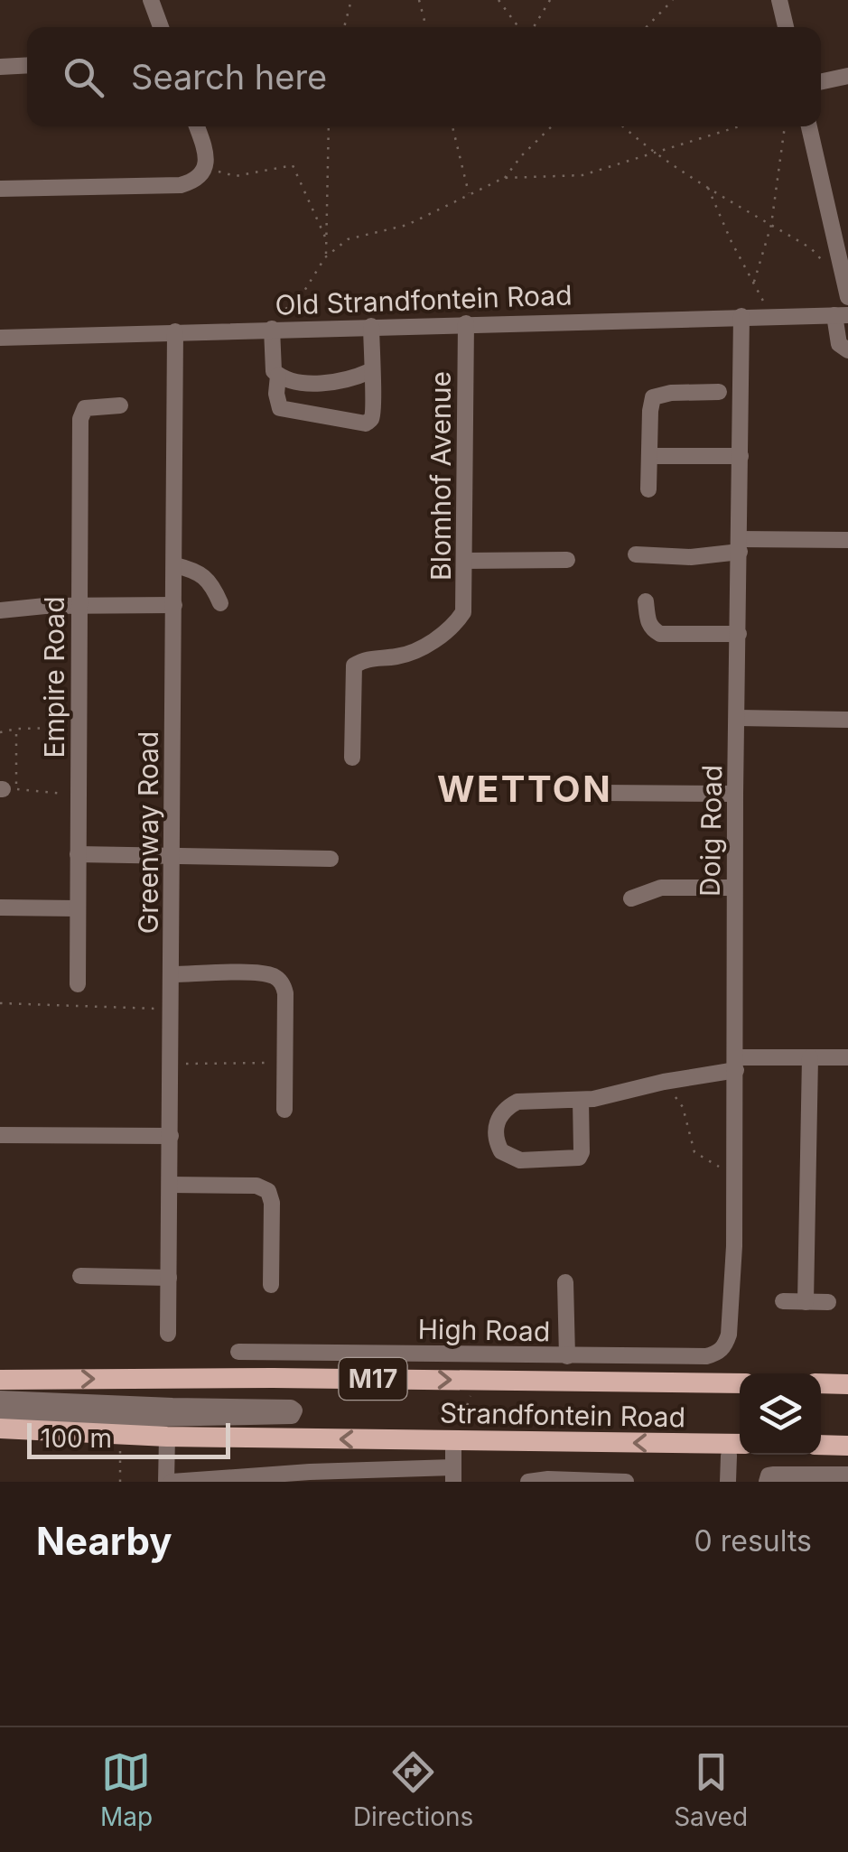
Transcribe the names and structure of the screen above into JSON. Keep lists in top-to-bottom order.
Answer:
{
  "streets": {
    "main road": ["M17", "Strandfontein Road"],
    "street": [
      "Old Strandfontein Road",
      "Blomhof Avenue",
      "Empire Road",
      "Doig Road",
      "Greenway Road",
      "High Road"
    ]
  },
  "crossings": [
    ["Old Strandfontein Road", "Blomhof Avenue"],
    ["Old Strandfontein Road", "Doig Road"],
    ["Old Strandfontein Road", "Greenway Road"],
    ["Doig Road", "High Road"]
  ],
  "districts": ["WETTON"],
  "scale_bar": "100 m",
  "page": {
    "search": "Search here",
    "scale": "100 m",
    "heading": ["Nearby", "0 results"],
    "nav": ["Map", "Directions", "Saved"]
  }
}
